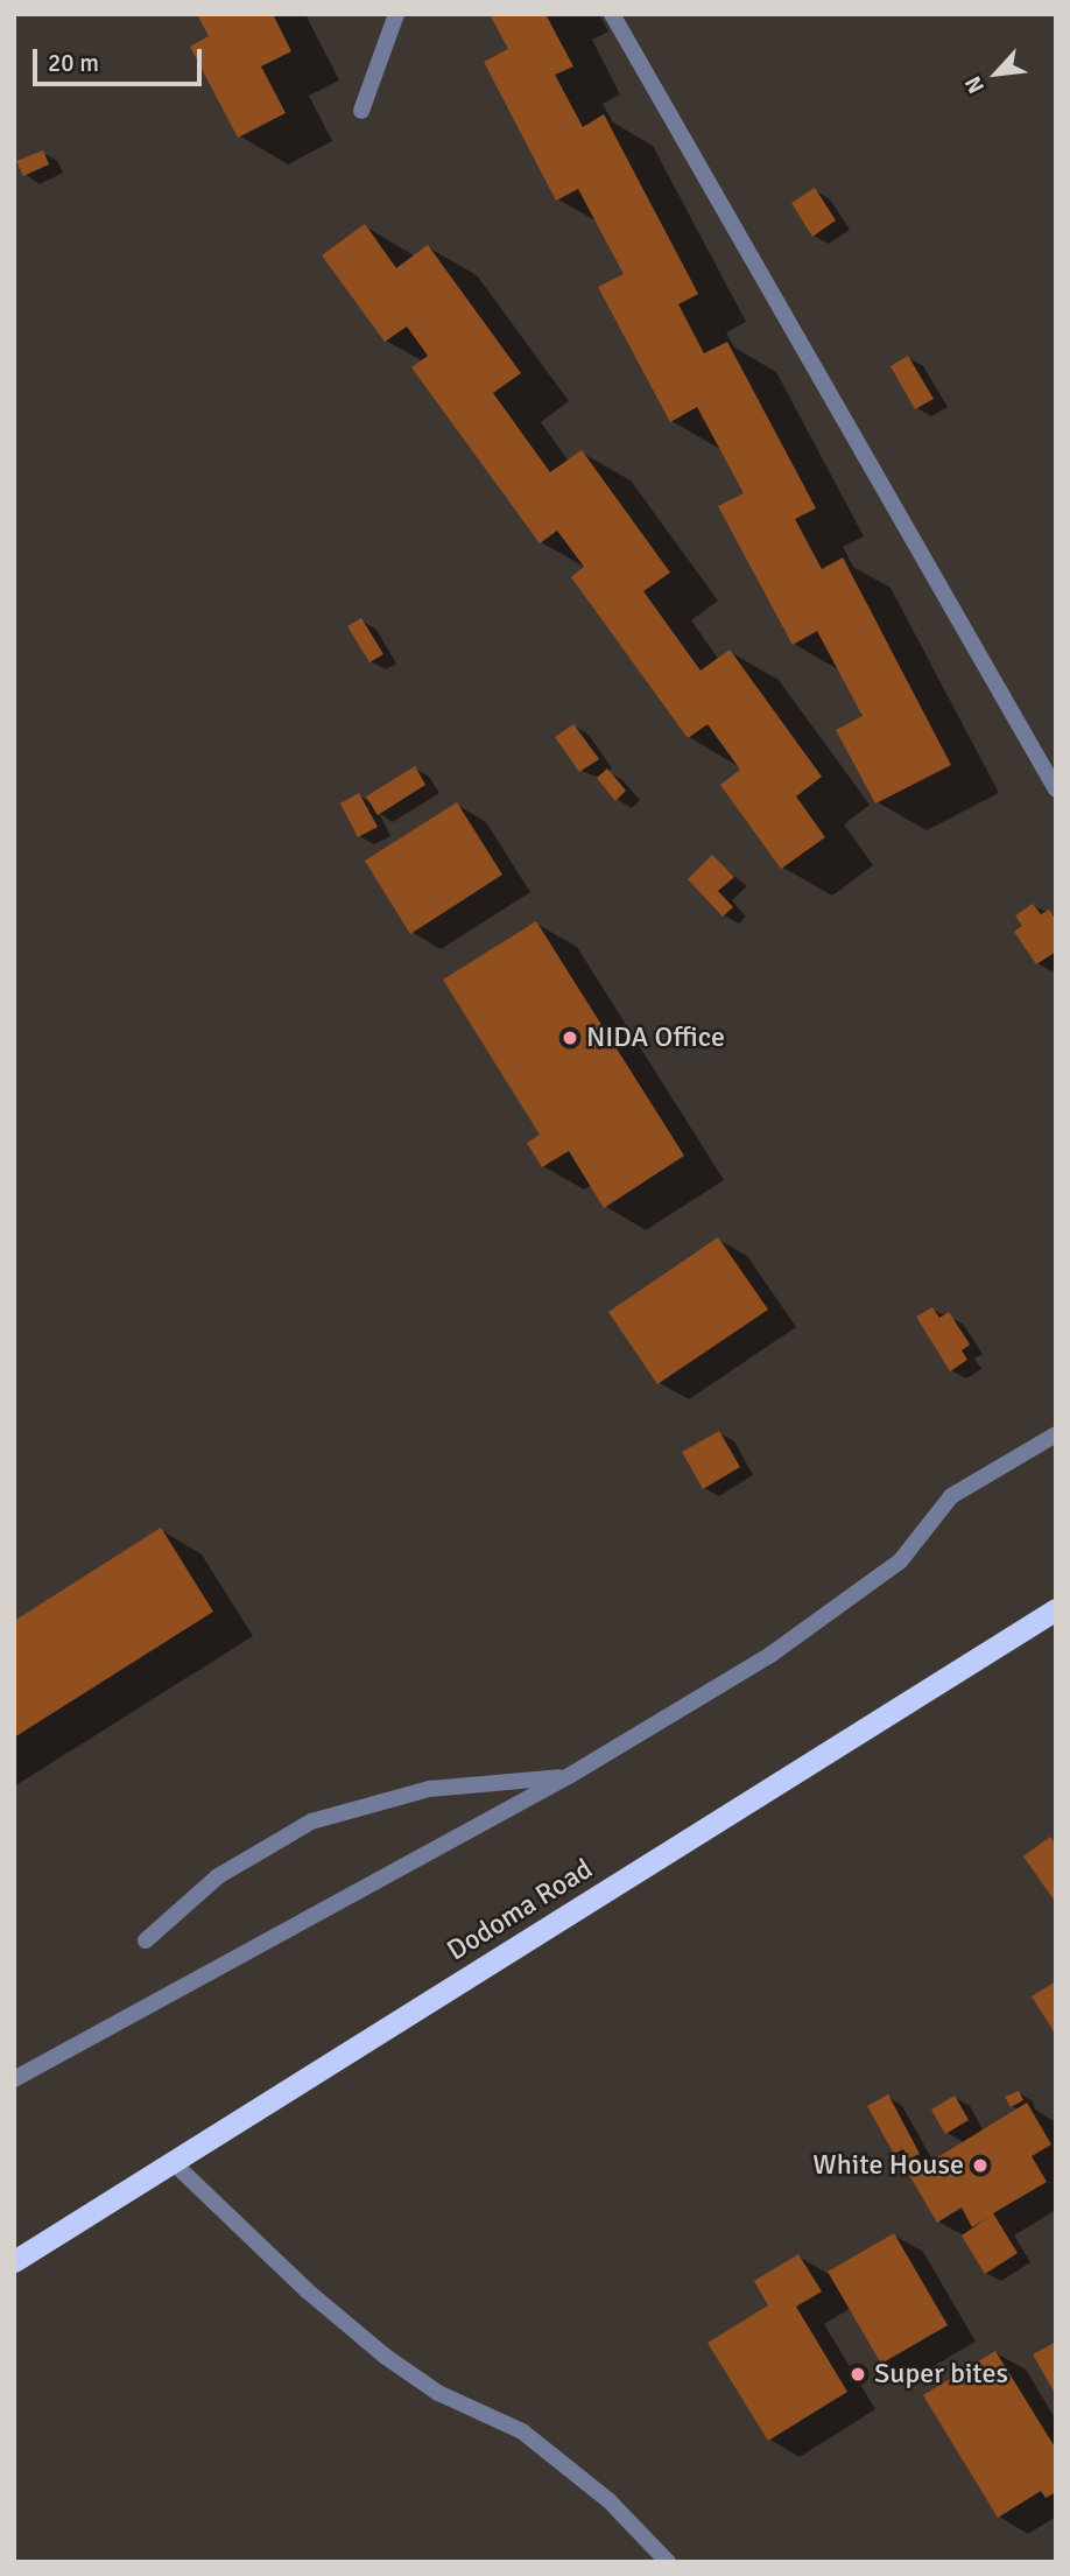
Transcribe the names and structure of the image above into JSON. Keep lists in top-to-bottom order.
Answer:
{
  "streets": {
    "highway": ["Dodoma Road"]
  },
  "places": ["NIDA Office", "White House", "Super bites"],
  "scale_bar": "20 m",
  "north": "bottom left"
}
